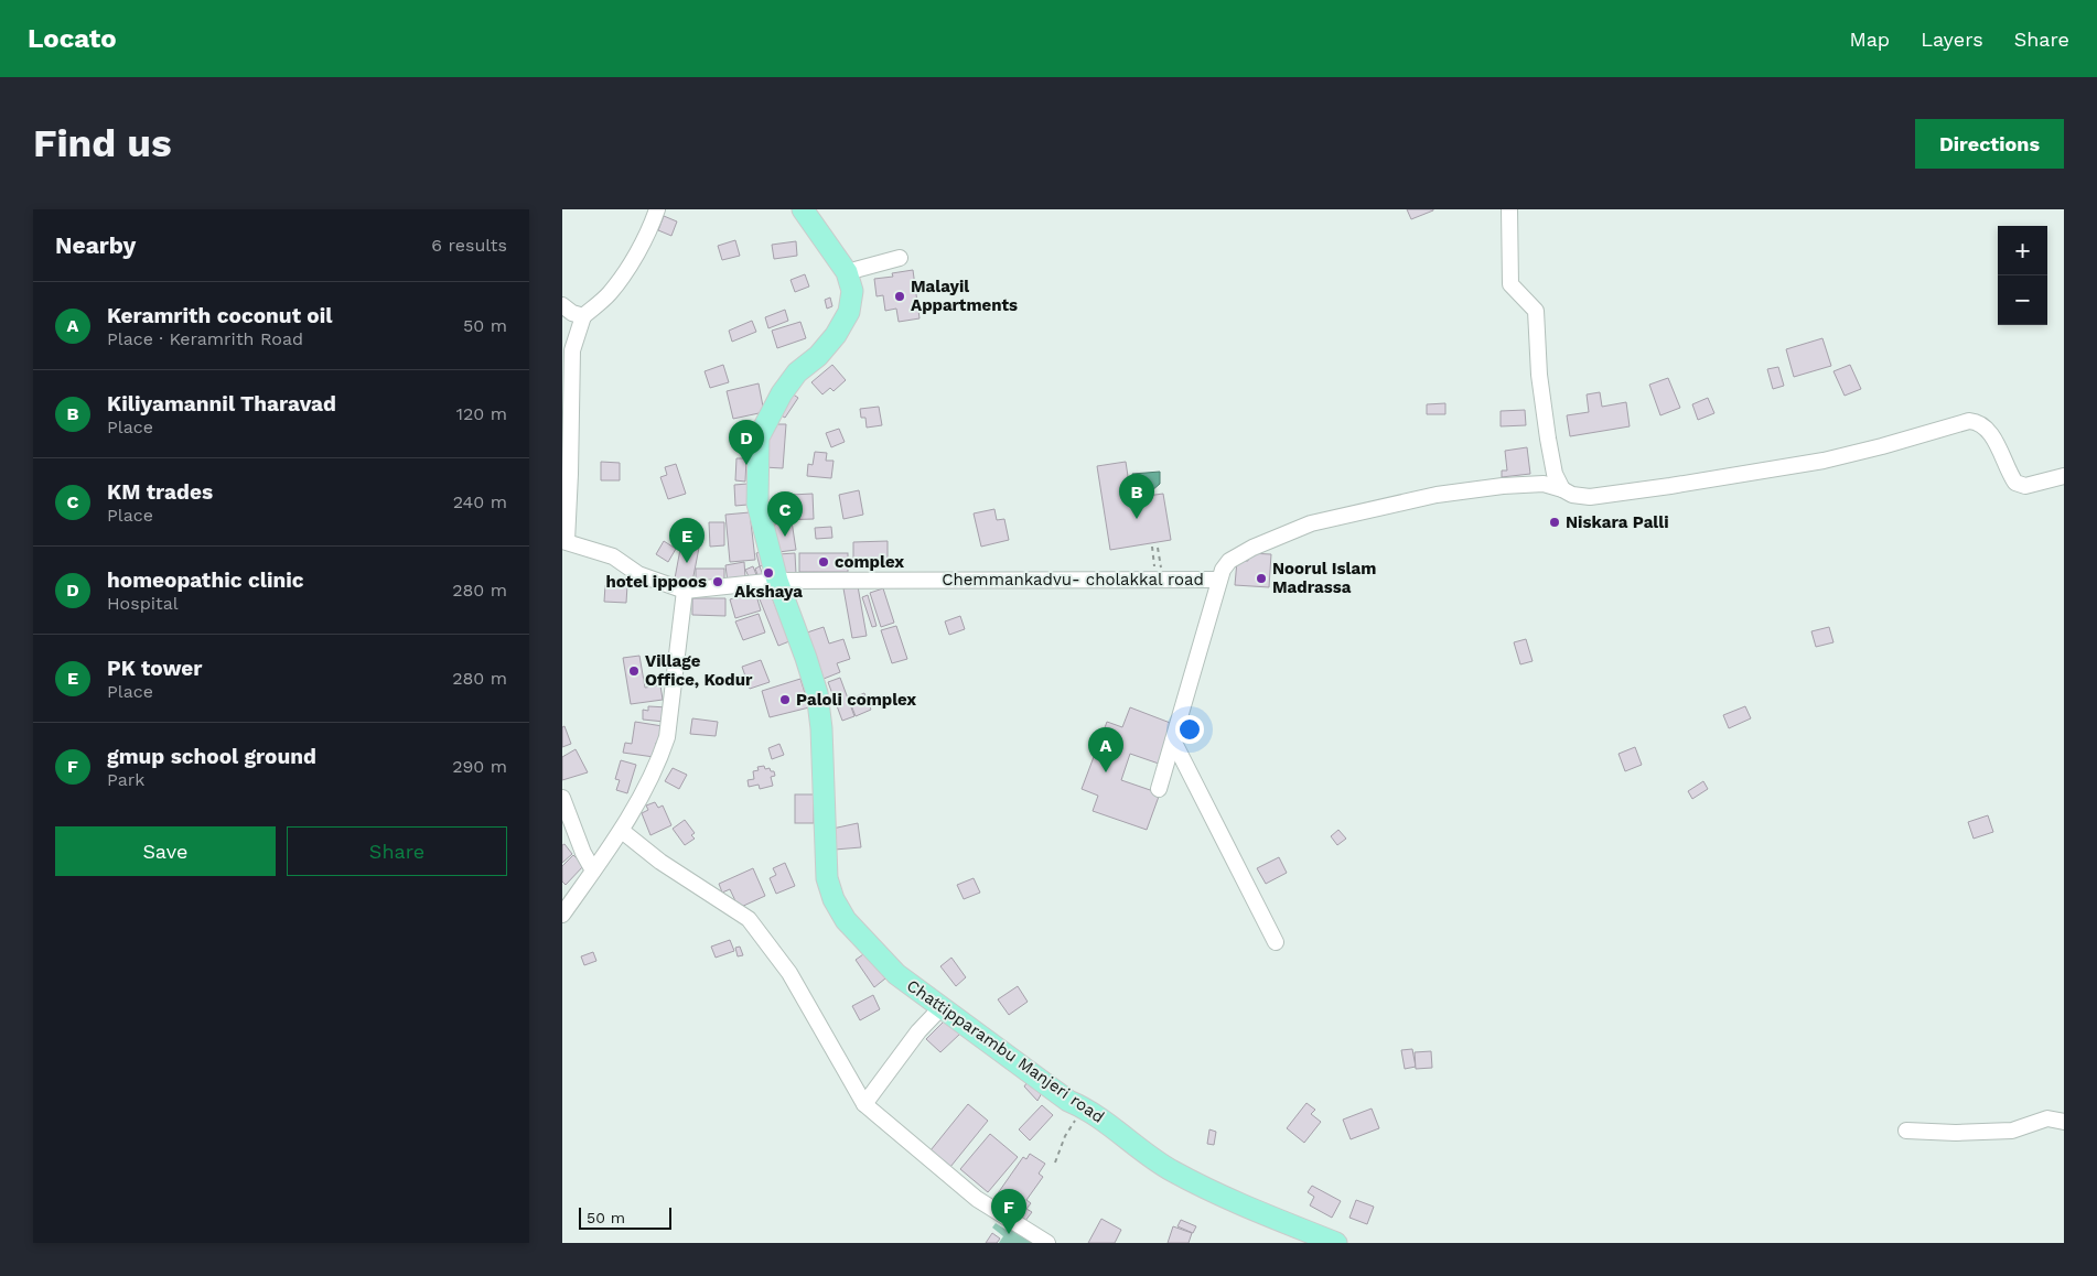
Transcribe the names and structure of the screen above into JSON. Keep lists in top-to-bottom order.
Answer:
{
  "streets": {
    "main road": ["Chattipparambu Manjeri road"],
    "street": ["Chemmankadvu- cholakkal road"]
  },
  "crossings": [
    ["Chemmankadvu- cholakkal road", "Chattipparambu Manjeri road"]
  ],
  "places": [
    "Malayil Appartments",
    "Niskara Palli",
    "complex",
    "Akshaya",
    "Noorul Islam Madrassa",
    "hotel ippoos",
    "Village Office, Kodur",
    "Paloli complex"
  ],
  "scale_bar": "50 m",
  "page": {
    "header": "Locato",
    "nav": ["Map", "Layers", "Share"],
    "buttons": [
      "Directions",
      ["Save", "Share"]
    ],
    "title": "Find us",
    "heading": ["Nearby", "6 results"],
    "map_buttons": ["+", "−"],
    "list": [
      {
        "mark": "A",
        "name": "Keramrith coconut oil",
        "note": "Place · Keramrith Road",
        "value": "50 m"
      },
      {
        "mark": "B",
        "name": "Kiliyamannil Tharavad",
        "note": "Place",
        "value": "120 m"
      },
      {
        "mark": "C",
        "name": "KM trades",
        "note": "Place",
        "value": "240 m"
      },
      {
        "mark": "D",
        "name": "homeopathic clinic",
        "note": "Hospital",
        "value": "280 m"
      },
      {
        "mark": "E",
        "name": "PK tower",
        "note": "Place",
        "value": "280 m"
      },
      {
        "mark": "F",
        "name": "gmup school ground",
        "note": "Park",
        "value": "290 m"
      }
    ],
    "pins": [
      "D",
      "B",
      "C",
      "E",
      "A",
      "F"
    ],
    "scale": "50 m"
  }
}
